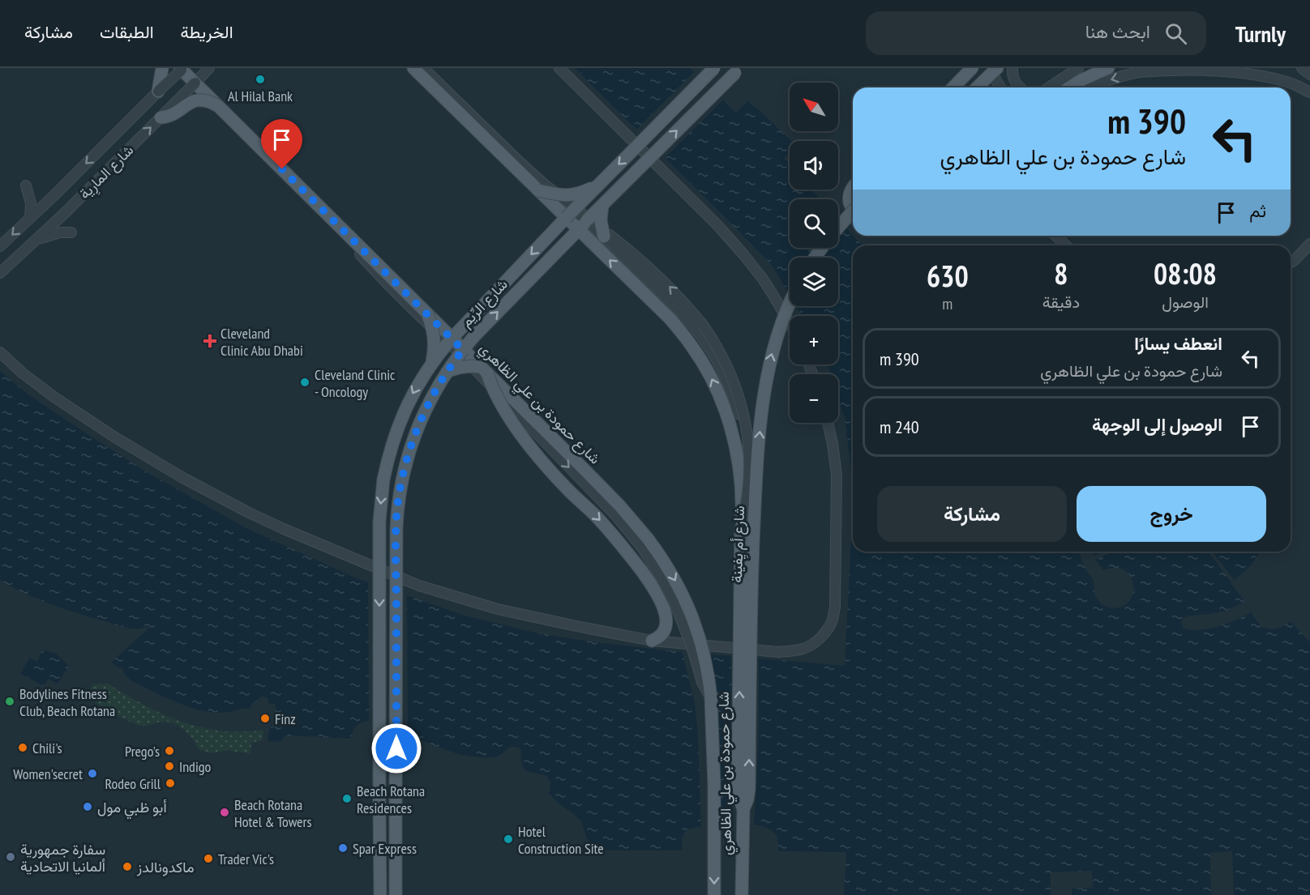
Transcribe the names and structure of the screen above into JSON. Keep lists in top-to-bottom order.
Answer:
{
  "streets": {
    "main road": ["شارع الرِّيم", "شارع حمودة بن علي الظاهري", "شارع أم يِفينة"],
    "street": ["شارع المارِية"]
  },
  "crossings": [
    ["شارع المارِية", "شارع حمودة بن علي الظاهري"],
    ["شارع الرِّيم", "شارع حمودة بن علي الظاهري"],
    ["شارع حمودة بن علي الظاهري", "شارع أم يِفينة"]
  ],
  "one_way": ["شارع أم يِفينة"],
  "places": {
    "other": [
      "Al Hilal Bank",
      "Cleveland Clinic - Oncology",
      "Bodylines Fitness Club, Beach Rotana",
      "Finz",
      "Chili's",
      "Prego's",
      "Indigo",
      "Women'secret",
      "Rodeo Grill",
      "Beach Rotana Residences",
      "أبو ظبي مول",
      "Beach Rotana Hotel & Towers",
      "Hotel Construction Site",
      "Spar Express",
      "سفارة جمهورية ألمانيا الاتحادية",
      "Trader Vic's",
      "ماكدونالدز"
    ],
    "health": ["Cleveland Clinic Abu Dhabi"]
  },
  "north": "top left",
  "page": {
    "header": "Turnly",
    "search": "ابحث هنا",
    "nav": ["الخريطة", "الطبقات", "مشاركة"],
    "map_buttons": ["+", "−"],
    "turn": ["390 m", "شارع حمودة بن علي الظاهري"],
    "then": "ثم",
    "eta": [
      "08:08",
      "الوصول",
      "8",
      "دقيقة",
      "630",
      "m"
    ],
    "list": [
      {
        "name": "انعطف يسارًا",
        "note": "شارع حمودة بن علي الظاهري",
        "value": "390 m"
      },
      {
        "name": "الوصول إلى الوجهة",
        "value": "240 m"
      }
    ],
    "buttons": ["خروج", "مشاركة"]
  }
}
